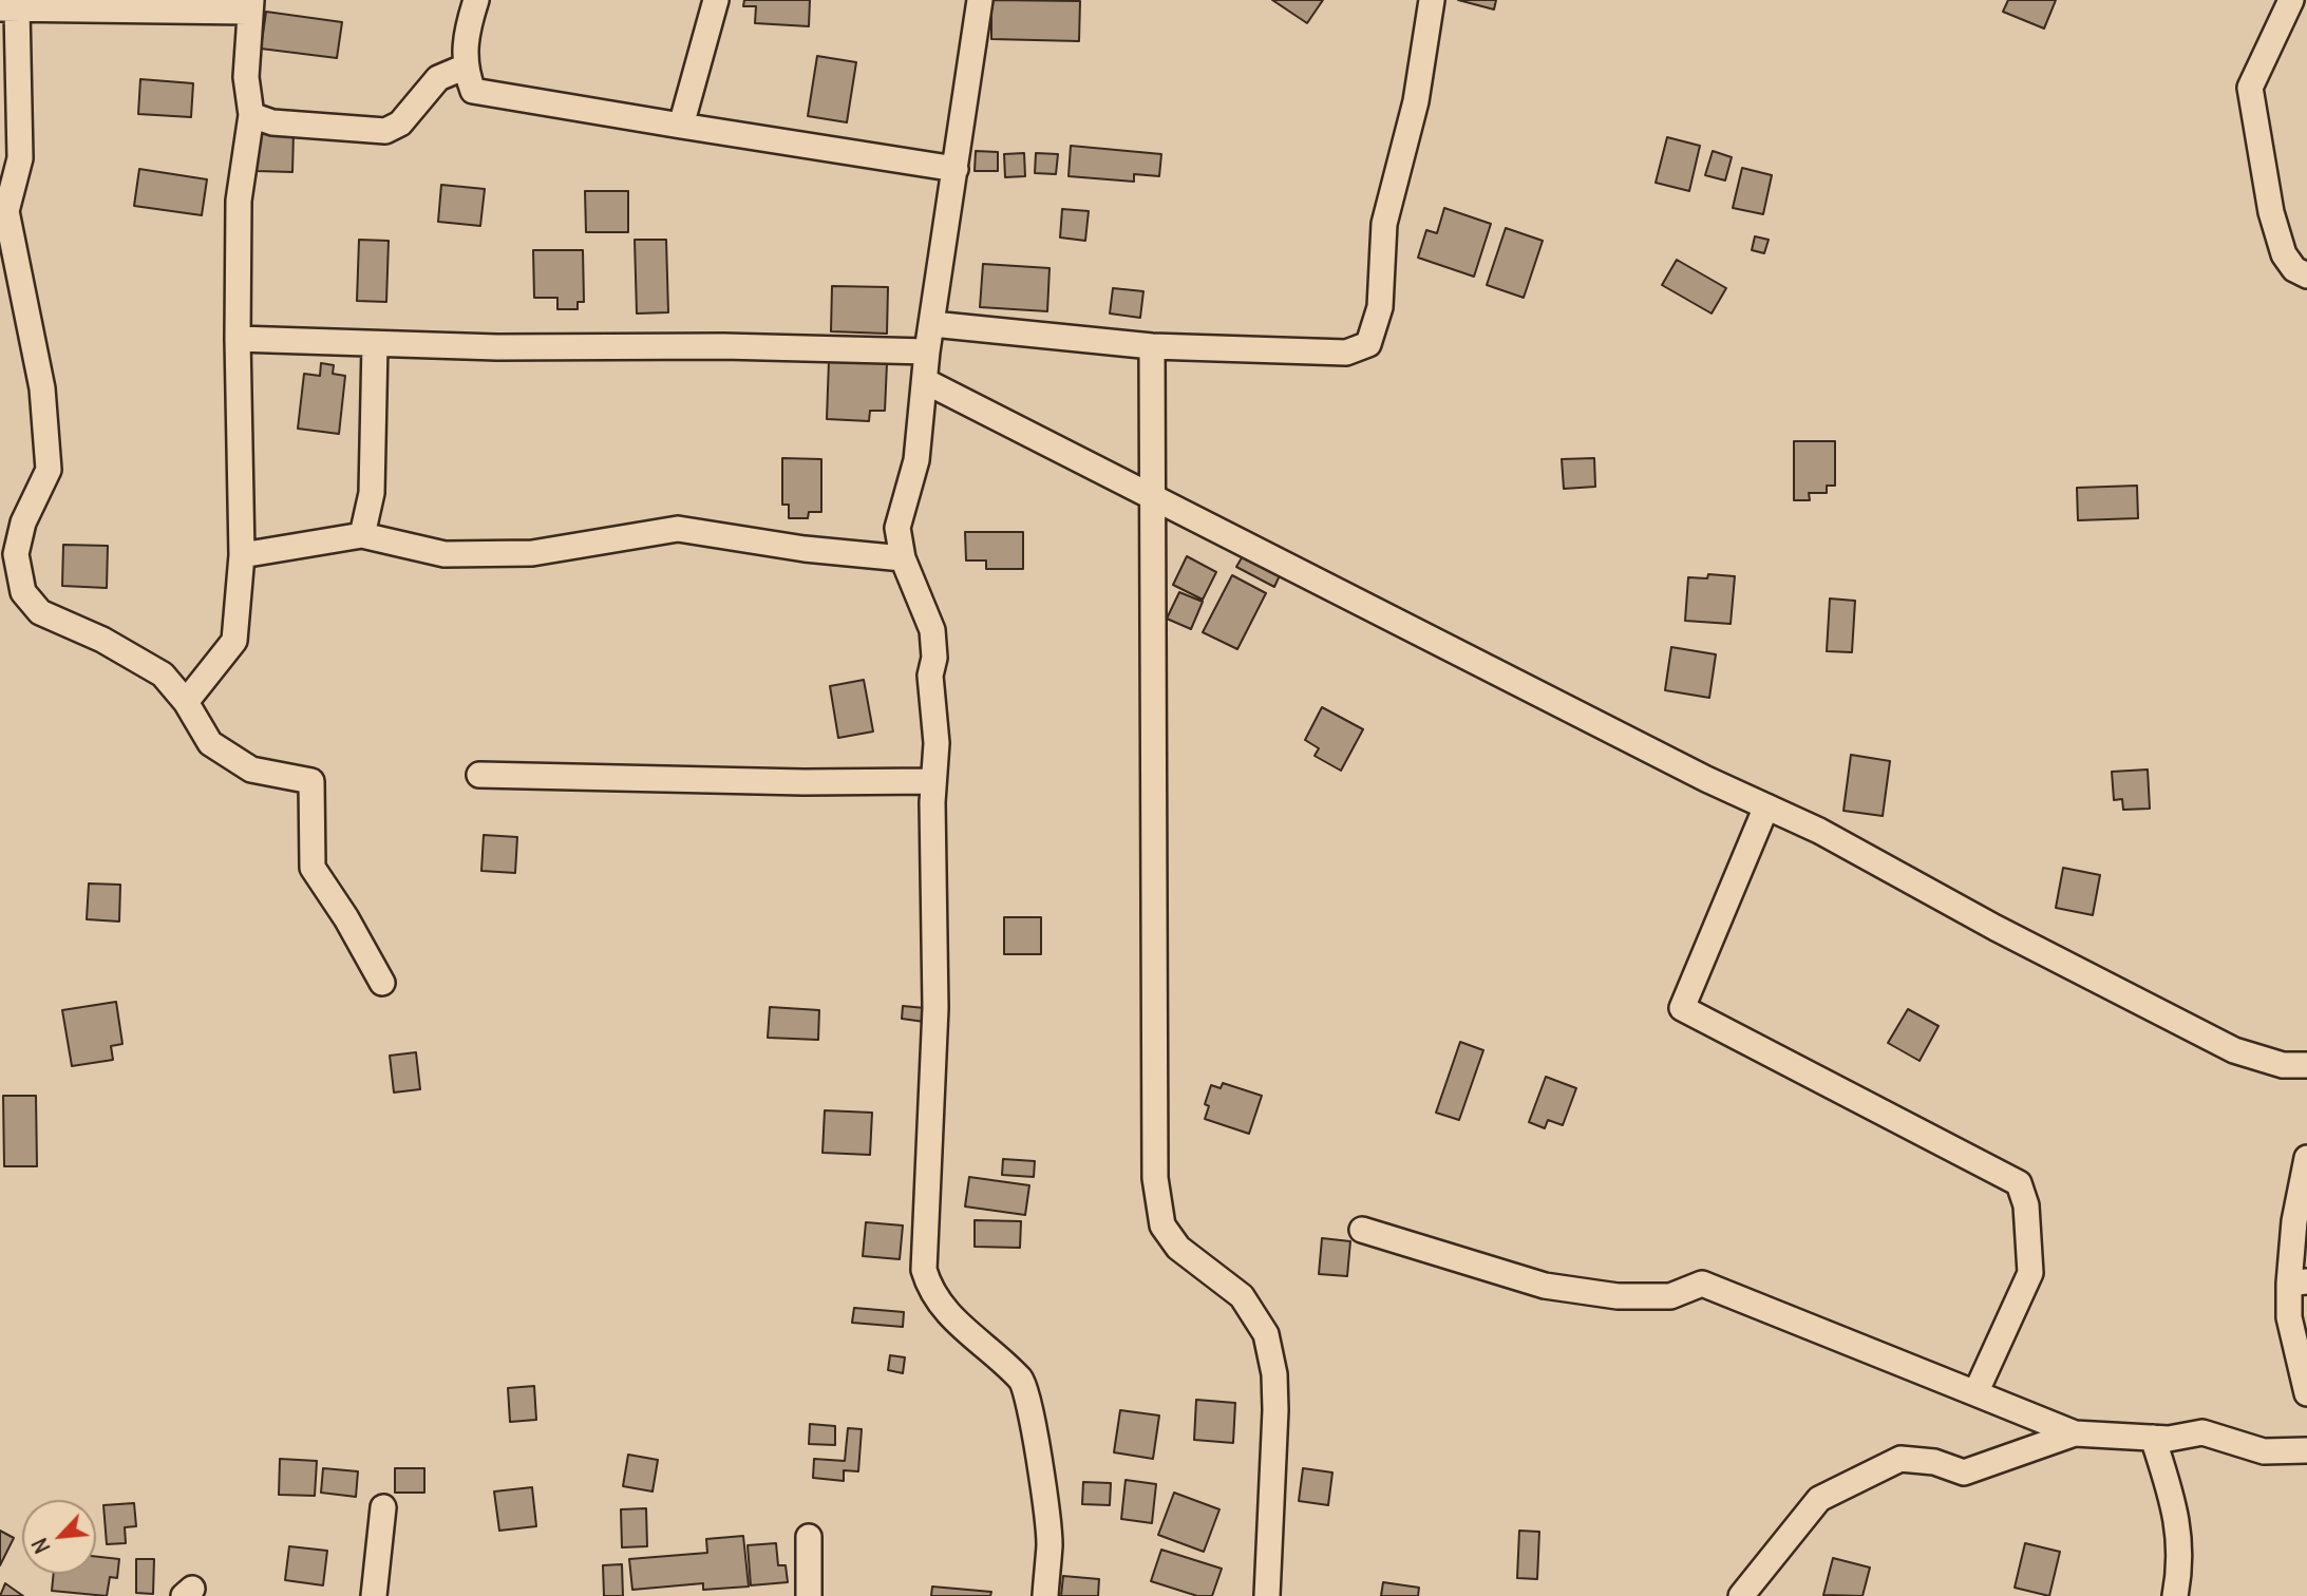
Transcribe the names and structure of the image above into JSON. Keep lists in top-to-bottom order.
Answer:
{
  "north": "bottom left"
}
